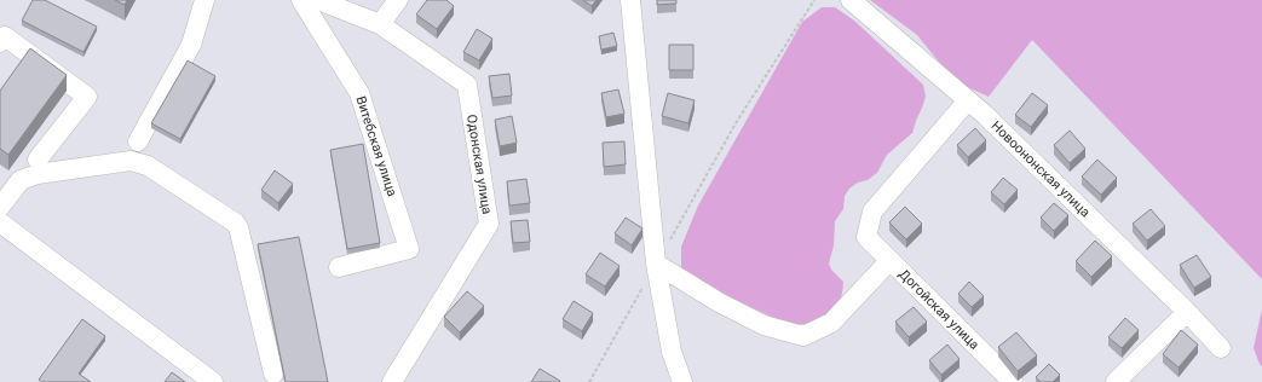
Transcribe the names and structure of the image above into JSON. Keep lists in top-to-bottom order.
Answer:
{
  "streets": {
    "street": [
      "Витебская улица",
      "Одонская улица",
      "Новоононская улица",
      "Догойская улица"
    ]
  },
  "crossings": [
    ["Новоононская улица", "Догойская улица"]
  ]
}
